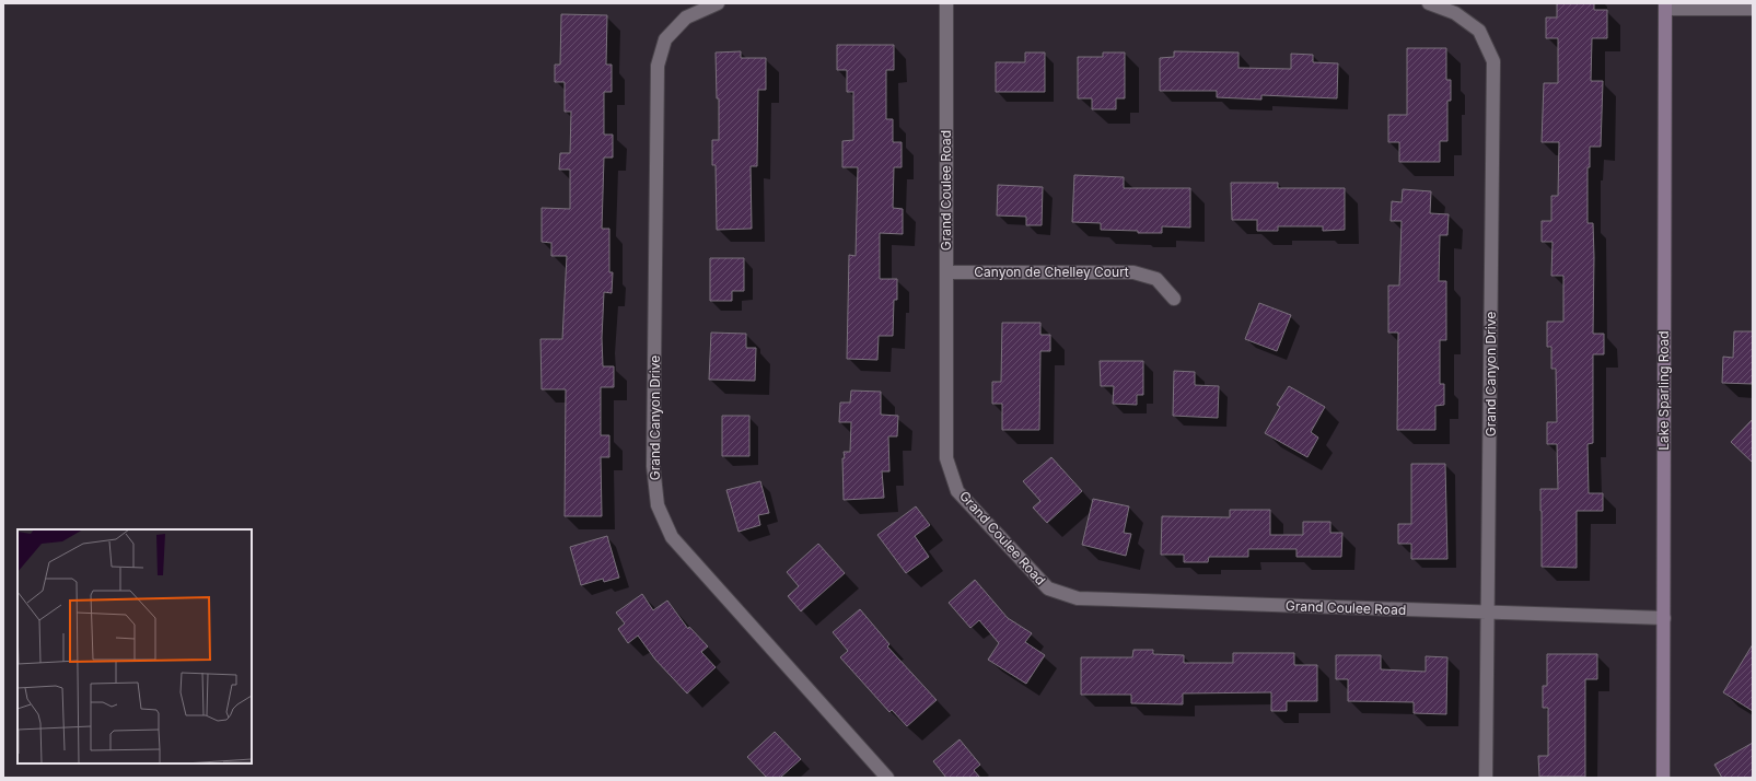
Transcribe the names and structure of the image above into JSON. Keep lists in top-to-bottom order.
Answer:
{
  "streets": {
    "street": [
      "Grand Coulee Road",
      "Canyon de Chelley Court",
      "Grand Canyon Drive",
      "Lake Sparling Road"
    ]
  },
  "crossings": [
    ["Grand Coulee Road", "Canyon de Chelley Court"],
    ["Grand Coulee Road", "Grand Canyon Drive"],
    ["Grand Coulee Road", "Lake Sparling Road"]
  ]
}
